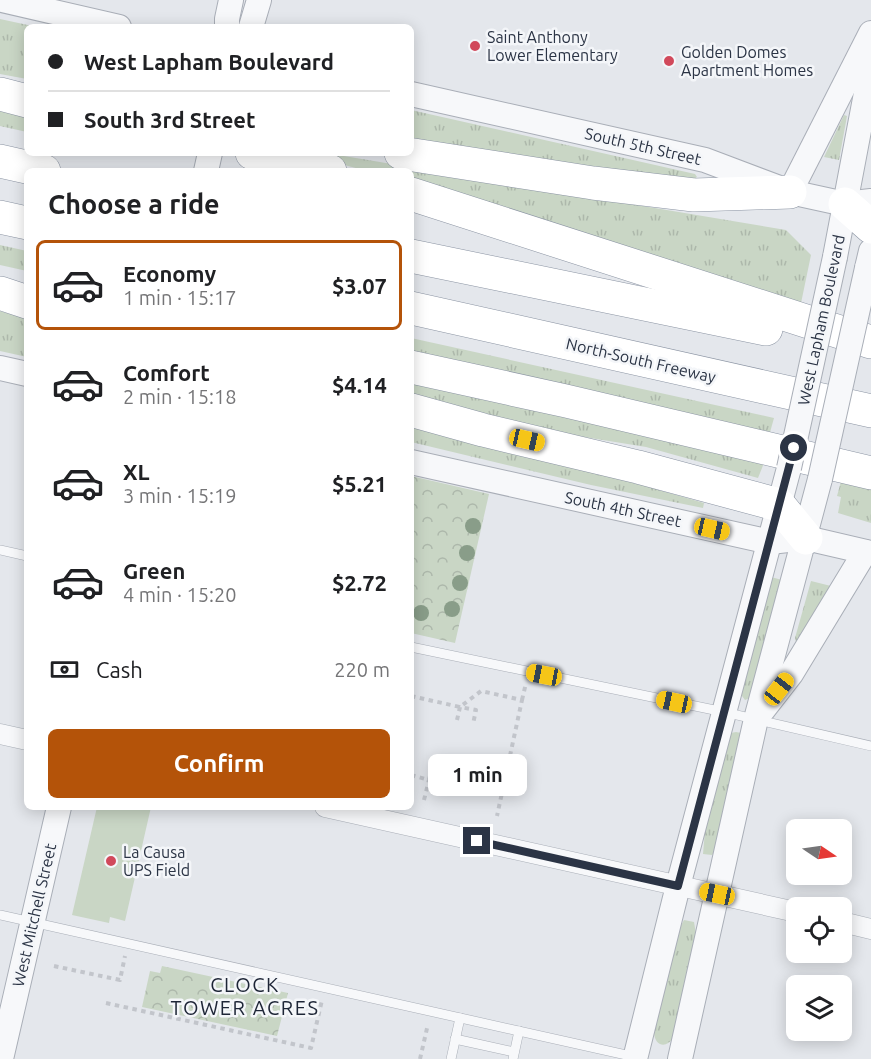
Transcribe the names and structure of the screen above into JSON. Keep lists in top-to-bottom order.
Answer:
{
  "streets": {
    "highway": ["North-South Freeway"],
    "street": [
      "South 5th Street",
      "West Lapham Boulevard",
      "South 4th Street",
      "West Mitchell Street"
    ]
  },
  "crossings": [
    ["South 5th Street", "West Lapham Boulevard"],
    ["West Lapham Boulevard", "South 4th Street"]
  ],
  "districts": ["CLOCK TOWER ACRES"],
  "places": ["Saint Anthony Lower Elementary", "Golden Domes Apartment Homes", "La Causa UPS Field"],
  "north": "right",
  "page": {
    "banner": ["West Lapham Boulevard", "South 3rd Street"],
    "heading": "Choose a ride",
    "list": [
      {
        "name": "Economy",
        "note": "1 min · 15:17",
        "value": "$3.07"
      },
      {
        "name": "Comfort",
        "note": "2 min · 15:18",
        "value": "$4.14"
      },
      {
        "name": "XL",
        "note": "3 min · 15:19",
        "value": "$5.21"
      },
      {
        "name": "Green",
        "note": "4 min · 15:20",
        "value": "$2.72"
      }
    ],
    "pay": ["Cash", "220 m"],
    "buttons": "Confirm",
    "bubble": "1 min"
  }
}
